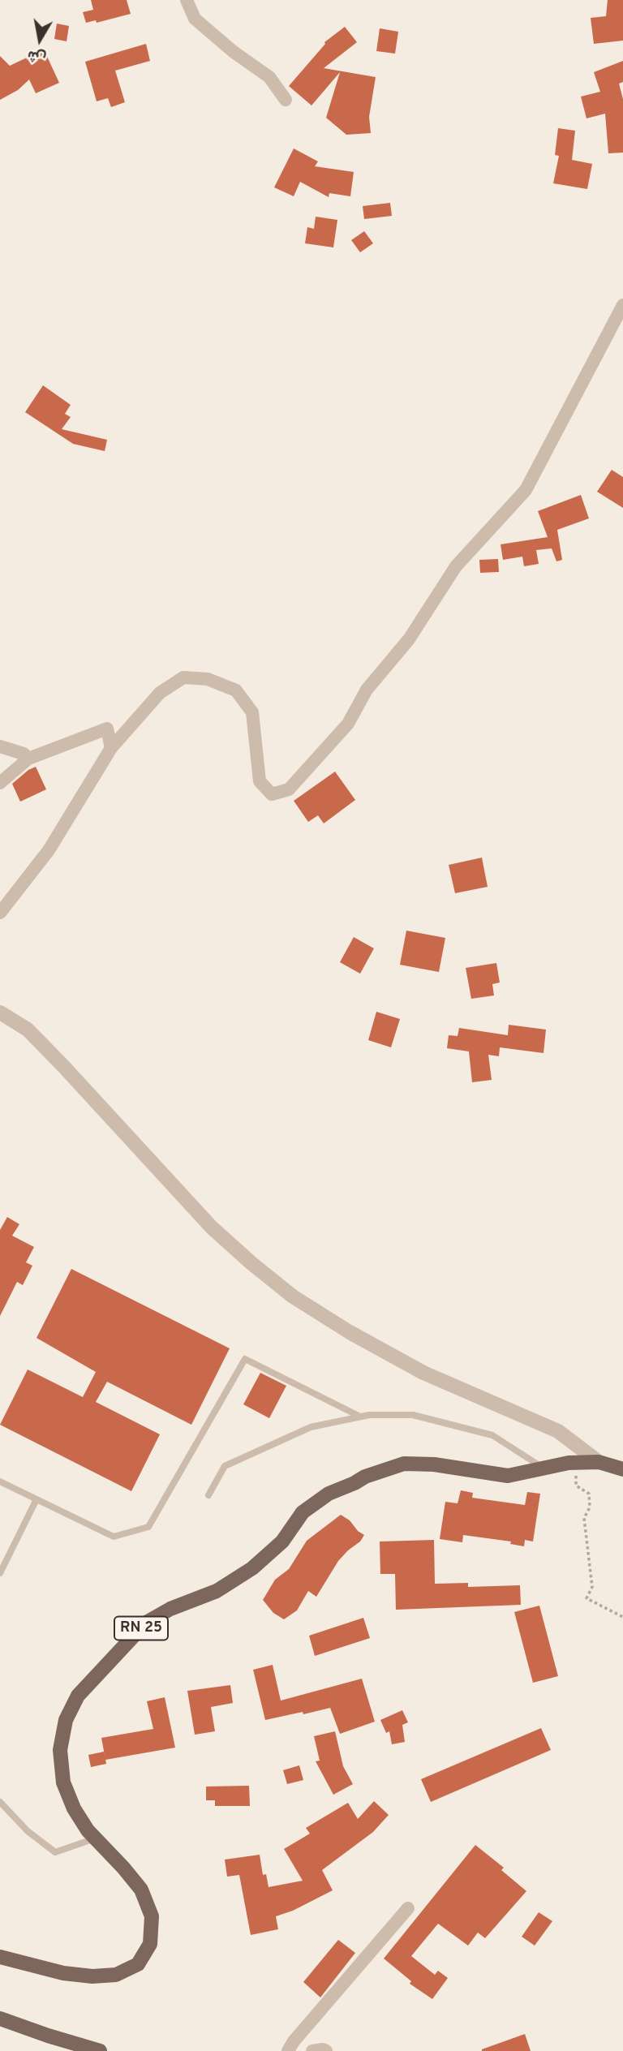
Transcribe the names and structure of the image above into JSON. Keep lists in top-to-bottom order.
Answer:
{
  "streets": {
    "main road": ["RN 25"]
  },
  "north": "bottom"
}
